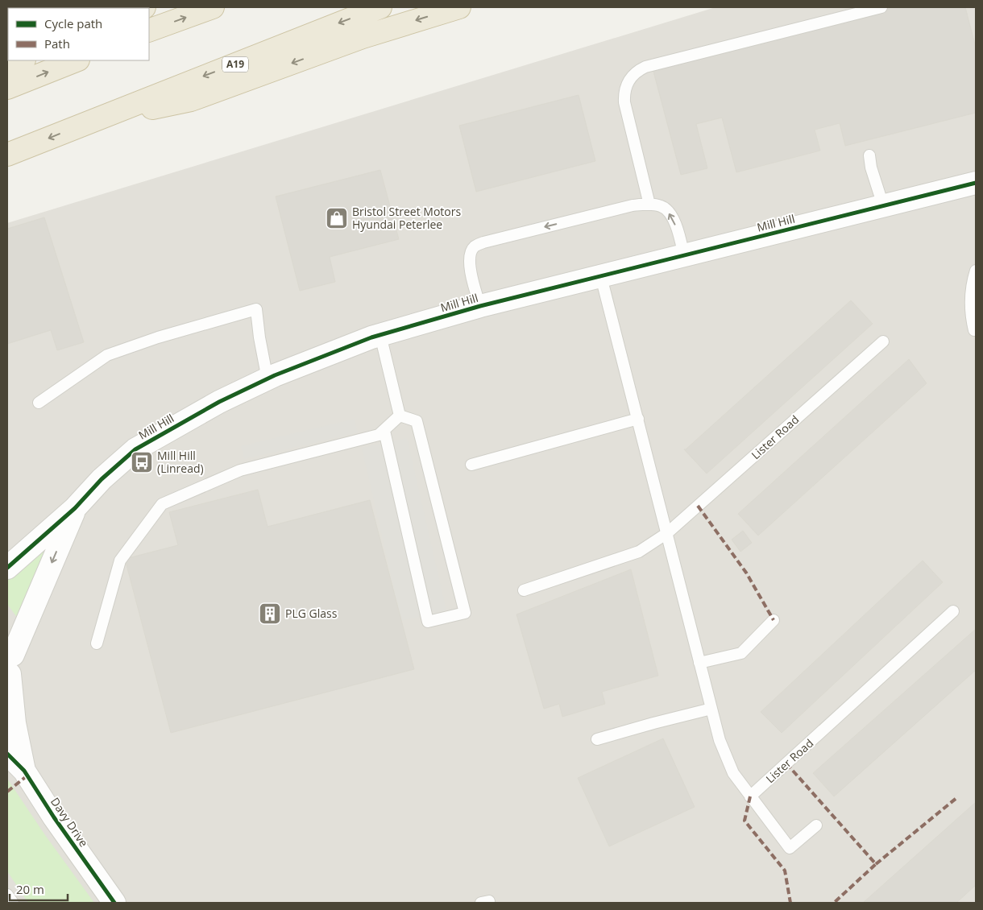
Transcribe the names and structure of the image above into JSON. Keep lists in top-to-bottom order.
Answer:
{
  "streets": {
    "highway": ["A19"],
    "street": ["Mill Hill", "Davy Drive"],
    "lane": ["Lister Road"]
  },
  "crossings": [
    ["Mill Hill", "Davy Drive"]
  ],
  "places": {
    "shop": ["Bristol Street Motors Hyundai Peterlee"],
    "bus stop": ["Mill Hill (Linread)"],
    "building": ["PLG Glass"]
  },
  "legend": ["Cycle path", "Path"],
  "scale_bar": "20 m"
}
